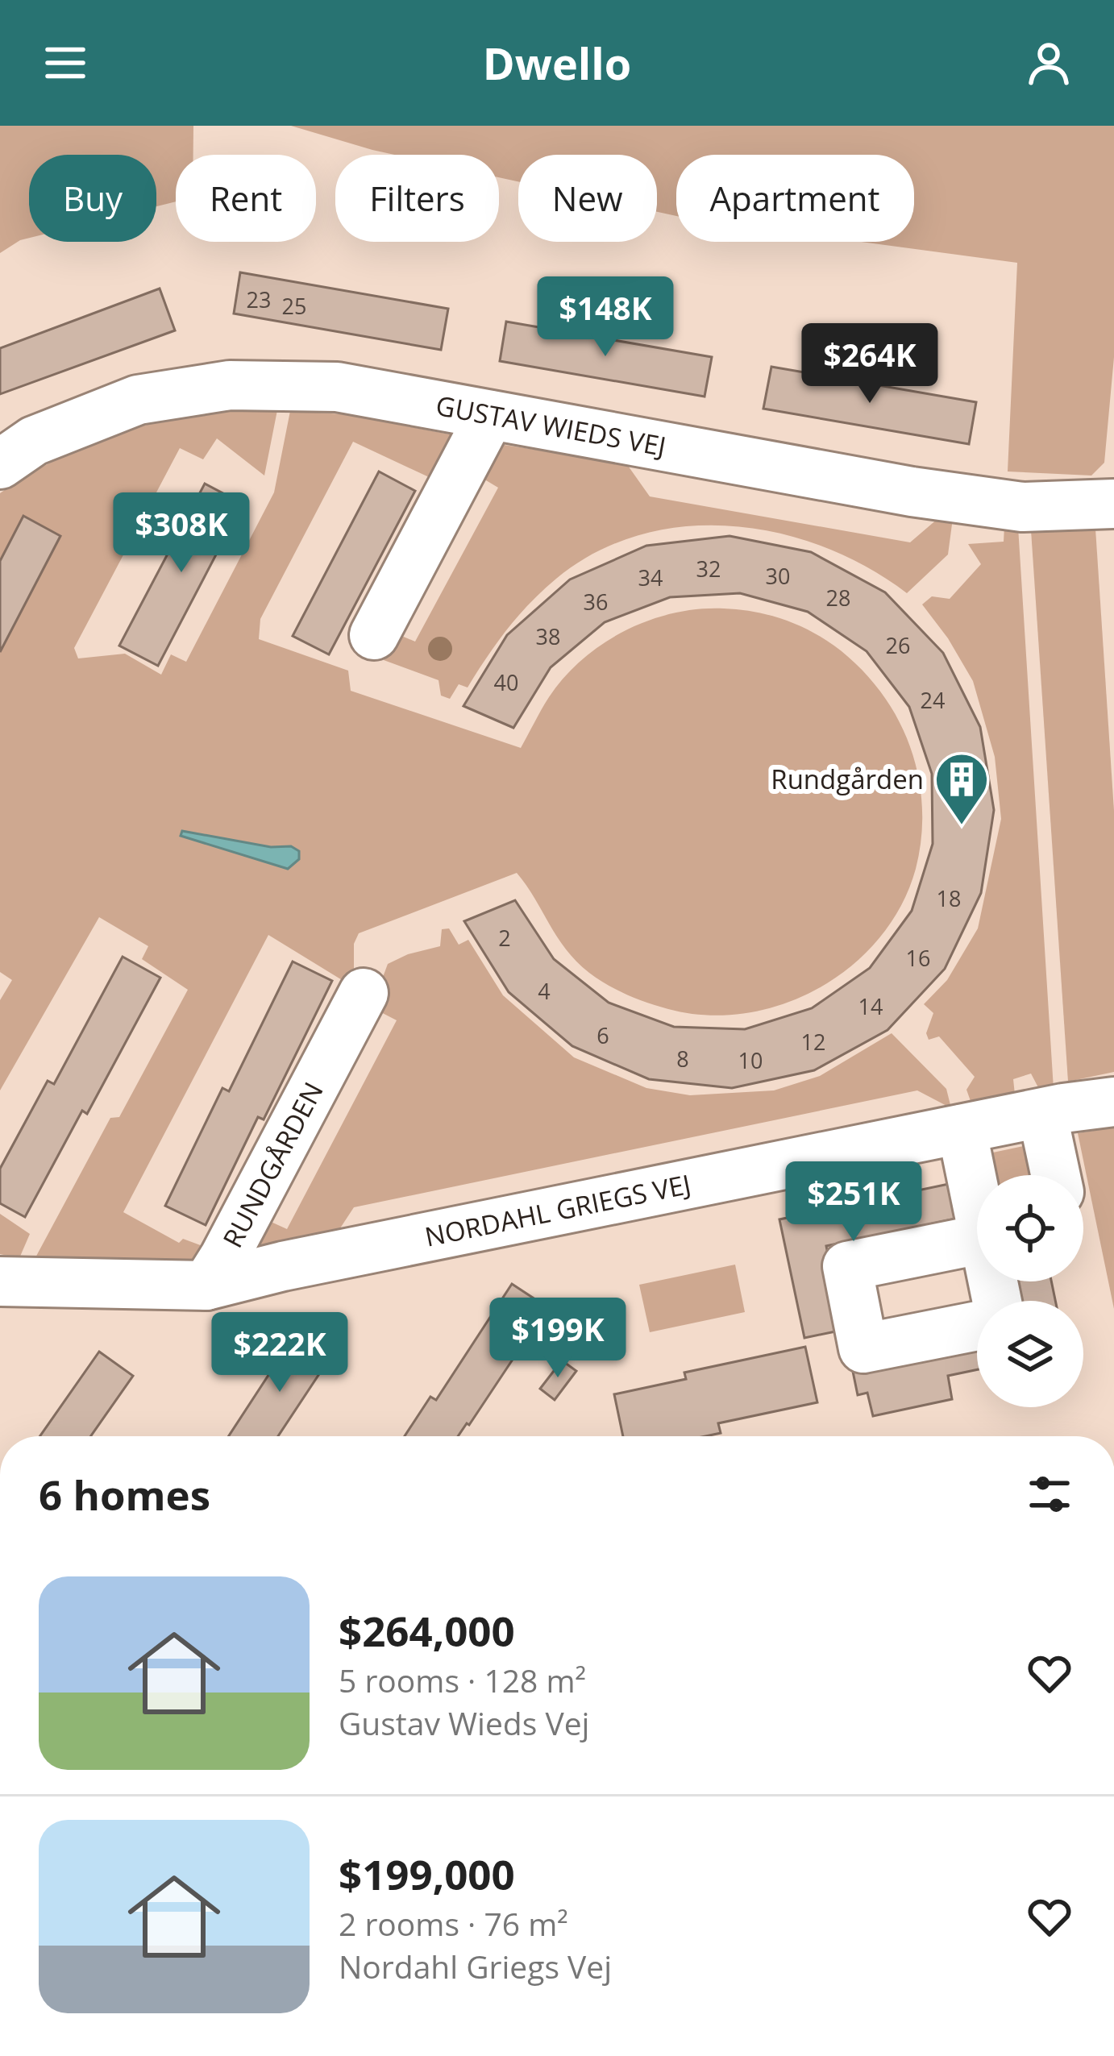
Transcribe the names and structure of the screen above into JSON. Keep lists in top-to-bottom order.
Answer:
{
  "streets": {
    "street": ["GUSTAV WIEDS VEJ", "RUNDGÅRDEN", "NORDAHL GRIEGS VEJ"]
  },
  "crossings": [
    ["RUNDGÅRDEN", "NORDAHL GRIEGS VEJ"]
  ],
  "places": {
    "building": ["Rundgården"]
  },
  "house_numbers": [
    "23",
    "25",
    "32",
    "30",
    "34",
    "28",
    "36",
    "38",
    "26",
    "40",
    "24",
    "18",
    "2",
    "16",
    "4",
    "14",
    "6",
    "12",
    "8",
    "10"
  ],
  "page": {
    "header": "Dwello",
    "chip": [
      "Buy",
      "Rent",
      "Filters",
      "New",
      "Apartment"
    ],
    "price": [
      "$148K",
      "$264K",
      "$308K",
      "$251K",
      "$199K",
      "$222K"
    ],
    "heading": "6 homes",
    "list": [
      {
        "name": "$264,000",
        "note": "5 rooms · 128 m² · Gustav Wieds Vej"
      },
      {
        "name": "$199,000",
        "note": "2 rooms · 76 m² · Nordahl Griegs Vej"
      }
    ]
  }
}
